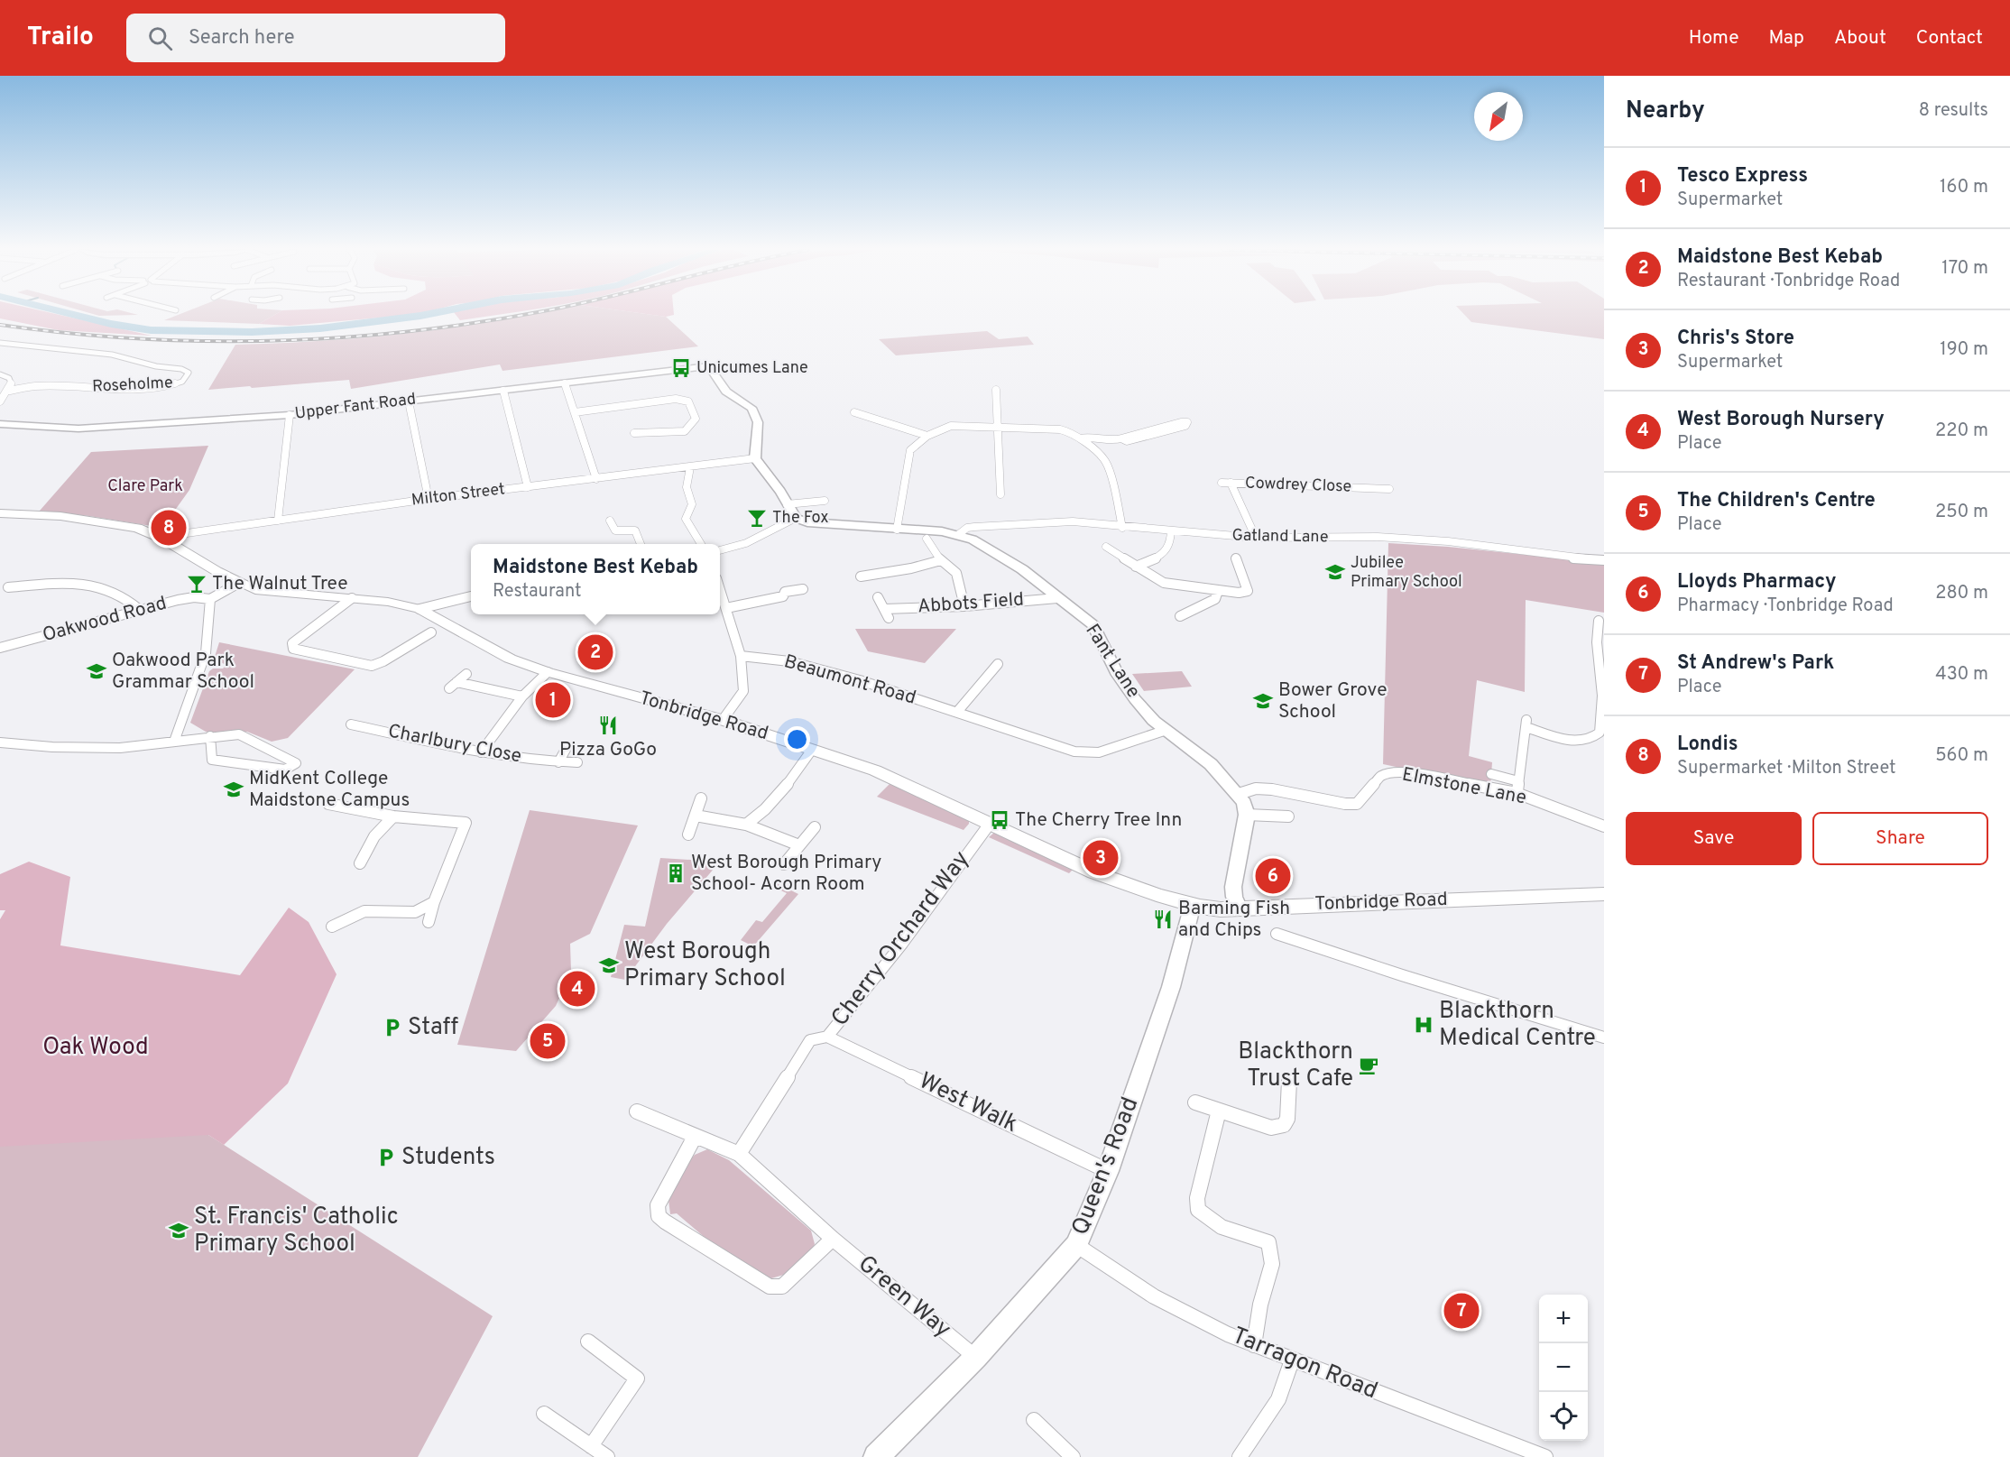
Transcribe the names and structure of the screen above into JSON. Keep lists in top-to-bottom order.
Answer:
{
  "streets": {
    "main road": ["Tonbridge Road"],
    "street": [
      "Roseholme",
      "Upper Fant Road",
      "Cowdrey Close",
      "Milton Street",
      "Gatland Lane",
      "Abbots Field",
      "Oakwood Road",
      "Fant Lane",
      "Beaumont Road",
      "Charlbury Close",
      "Elmstone Lane",
      "Cherry Orchard Way",
      "West Walk",
      "Queen's Road",
      "Green Way",
      "Tarragon Road"
    ]
  },
  "crossings": [
    ["Upper Fant Road", "Milton Street"],
    ["Milton Street", "Tonbridge Road"],
    ["Gatland Lane", "Fant Lane"],
    ["Abbots Field", "Fant Lane"],
    ["Oakwood Road", "Tonbridge Road"],
    ["Fant Lane", "Beaumont Road"],
    ["Fant Lane", "Elmstone Lane"],
    ["Tonbridge Road", "Cherry Orchard Way"],
    ["Tonbridge Road", "Queen's Road"],
    ["Cherry Orchard Way", "West Walk"],
    ["Cherry Orchard Way", "Green Way"],
    ["West Walk", "Queen's Road"],
    ["Queen's Road", "Green Way"],
    ["Queen's Road", "Tarragon Road"]
  ],
  "parks": ["Clare Park", "Oak Wood"],
  "places": {
    "bus stop": ["Unicumes Lane", "The Cherry Tree Inn"],
    "bar": ["The Fox", "The Walnut Tree"],
    "school or university": [
      "Jubilee Primary School",
      "Oakwood Park Grammar School",
      "Bower Grove School",
      "MidKent College Maidstone Campus",
      "West Borough Primary School",
      "St. Francis' Catholic Primary School"
    ],
    "restaurant": ["Pizza GoGo", "Barming Fish and Chips"],
    "building": ["West Borough Primary School- Acorn Room"],
    "hospital": ["Blackthorn Medical Centre"],
    "parking": ["Staff", "Students"],
    "cafe": ["Blackthorn Trust Cafe"]
  },
  "north": "bottom left",
  "page": {
    "header": "Trailo",
    "search": "Search here",
    "nav": [
      "Home",
      "Map",
      "About",
      "Contact"
    ],
    "heading": ["Nearby", "8 results"],
    "list": [
      {
        "mark": "1",
        "name": "Tesco Express",
        "note": "Supermarket",
        "value": "160 m"
      },
      {
        "mark": "2",
        "name": "Maidstone Best Kebab",
        "note": "Restaurant · Tonbridge Road",
        "value": "170 m"
      },
      {
        "mark": "3",
        "name": "Chris's Store",
        "note": "Supermarket",
        "value": "190 m"
      },
      {
        "mark": "4",
        "name": "West Borough Nursery",
        "note": "Place",
        "value": "220 m"
      },
      {
        "mark": "5",
        "name": "The Children's Centre",
        "note": "Place",
        "value": "250 m"
      },
      {
        "mark": "6",
        "name": "Lloyds Pharmacy",
        "note": "Pharmacy · Tonbridge Road",
        "value": "280 m"
      },
      {
        "mark": "7",
        "name": "St Andrew's Park",
        "note": "Place",
        "value": "430 m"
      },
      {
        "mark": "8",
        "name": "Londis",
        "note": "Supermarket · Milton Street",
        "value": "560 m"
      }
    ],
    "pins": [
      "8",
      "2",
      "1",
      "3",
      "6",
      "4",
      "5",
      "7"
    ],
    "popup": ["Maidstone Best Kebab", "Restaurant"],
    "buttons": ["Save", "Share"],
    "map_buttons": ["+", "−"]
  }
}
